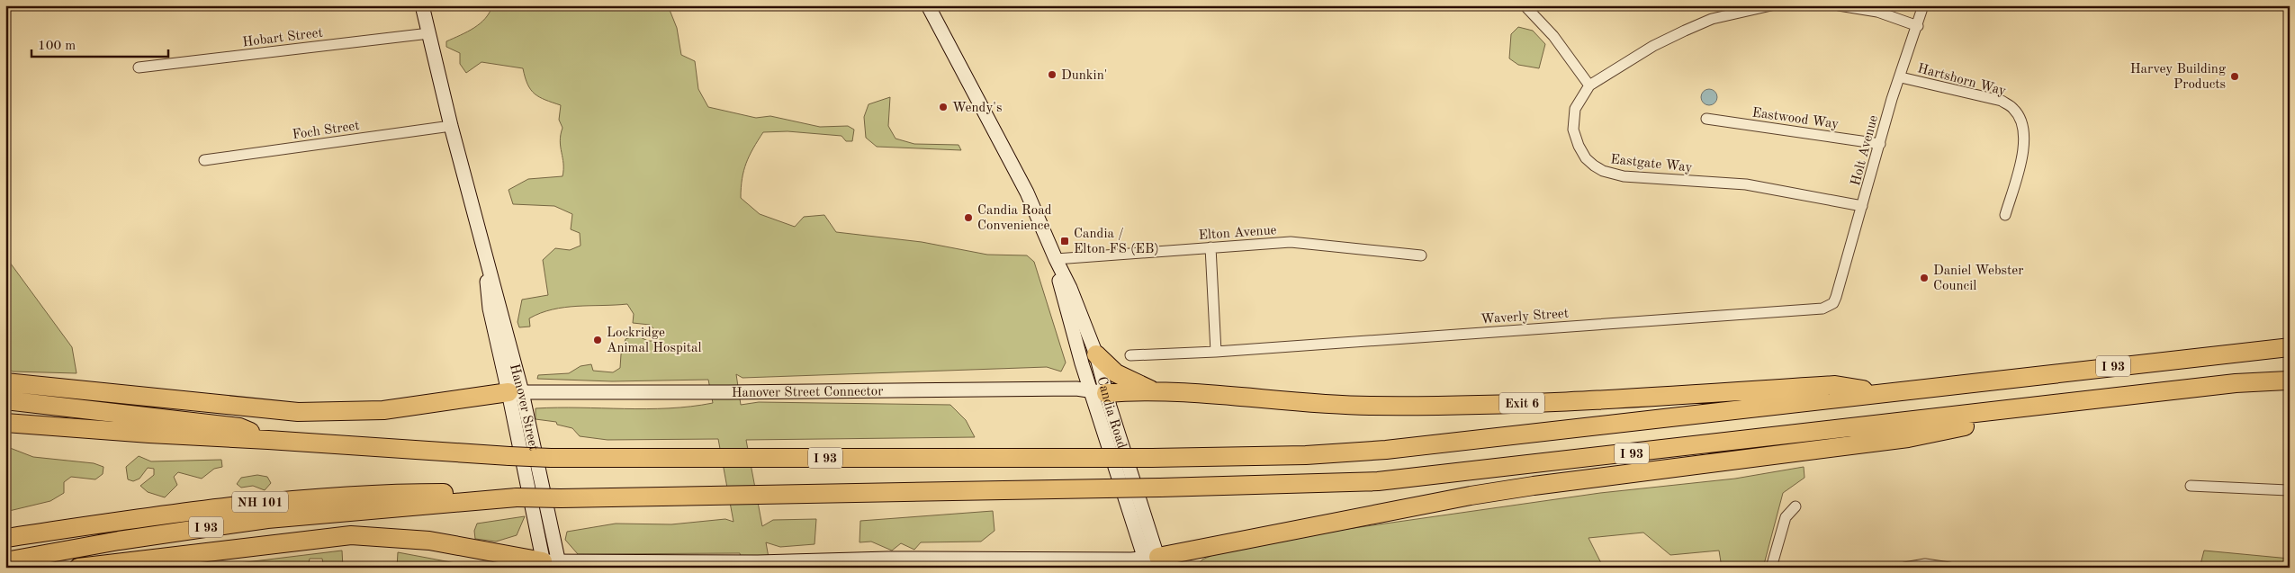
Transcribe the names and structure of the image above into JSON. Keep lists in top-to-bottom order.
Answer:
{
  "streets": {
    "highway": ["I 93", "Exit 6", "NH 101"],
    "main road": ["Hanover Street Connector", "Hanover Street", "Candia Road"],
    "street": [
      "Hobart Street",
      "Hartshorn Way",
      "Eastwood Way",
      "Foch Street",
      "Holt Avenue",
      "Eastgate Way",
      "Elton Avenue",
      "Waverly Street"
    ]
  },
  "crossings": [
    ["Hobart Street", "Hanover Street"],
    ["Hartshorn Way", "Holt Avenue"],
    ["Eastwood Way", "Holt Avenue"],
    ["Foch Street", "Hanover Street"],
    ["Holt Avenue", "Eastgate Way"],
    ["Holt Avenue", "Waverly Street"],
    ["Elton Avenue", "Candia Road"],
    ["I 93", "Exit 6"],
    ["I 93", "NH 101"],
    ["Hanover Street Connector", "Hanover Street"],
    ["Hanover Street Connector", "Candia Road"]
  ],
  "places": {
    "other": [
      "Dunkin'",
      "Harvey Building Products",
      "Wendy's",
      "Candia Road Convenience",
      "Daniel Webster Council",
      "Lockridge Animal Hospital"
    ],
    "transit": ["Candia / Elton FS (EB)"]
  },
  "scale_bar": "100 m"
}
